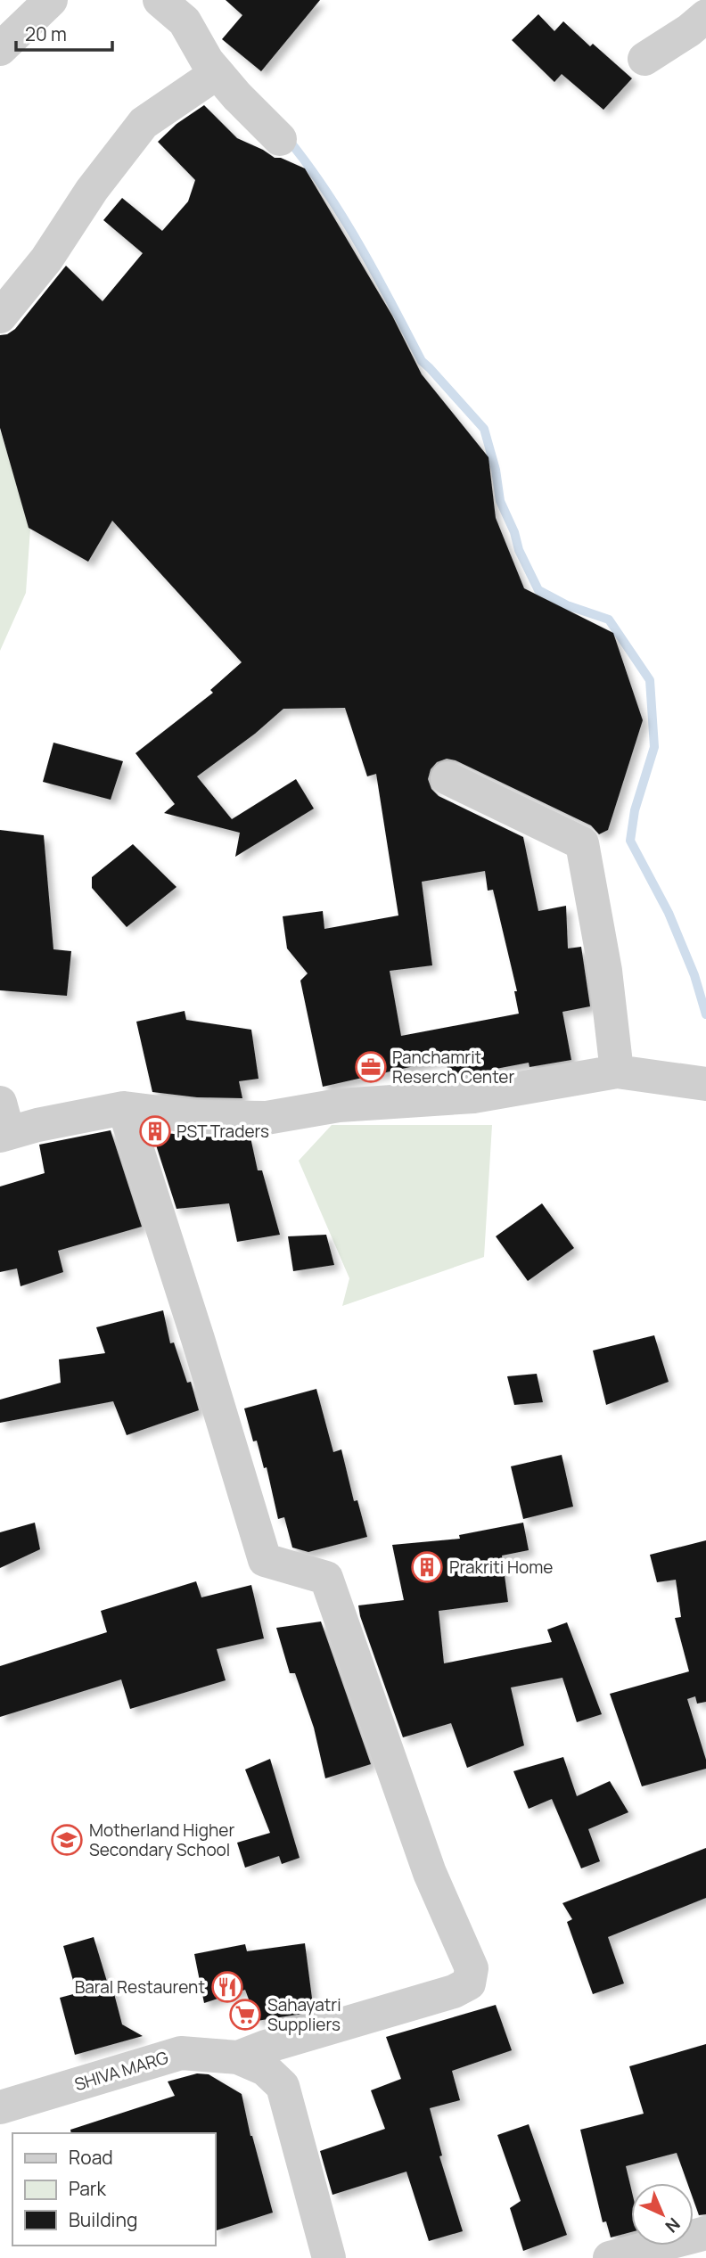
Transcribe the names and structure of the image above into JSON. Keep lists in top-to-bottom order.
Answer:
{
  "streets": {
    "street": ["SHIVA MARG"]
  },
  "places": {
    "office": ["Panchamrit Reserch Center"],
    "building": ["PST Traders", "Prakriti Home"],
    "school or university": ["Motherland Higher Secondary School"],
    "restaurant": ["Baral Restaurent"],
    "supermarket": ["Sahayatri Suppliers"]
  },
  "legend": ["Road", "Park", "Building"],
  "scale_bar": "20 m",
  "north": "bottom right"
}
